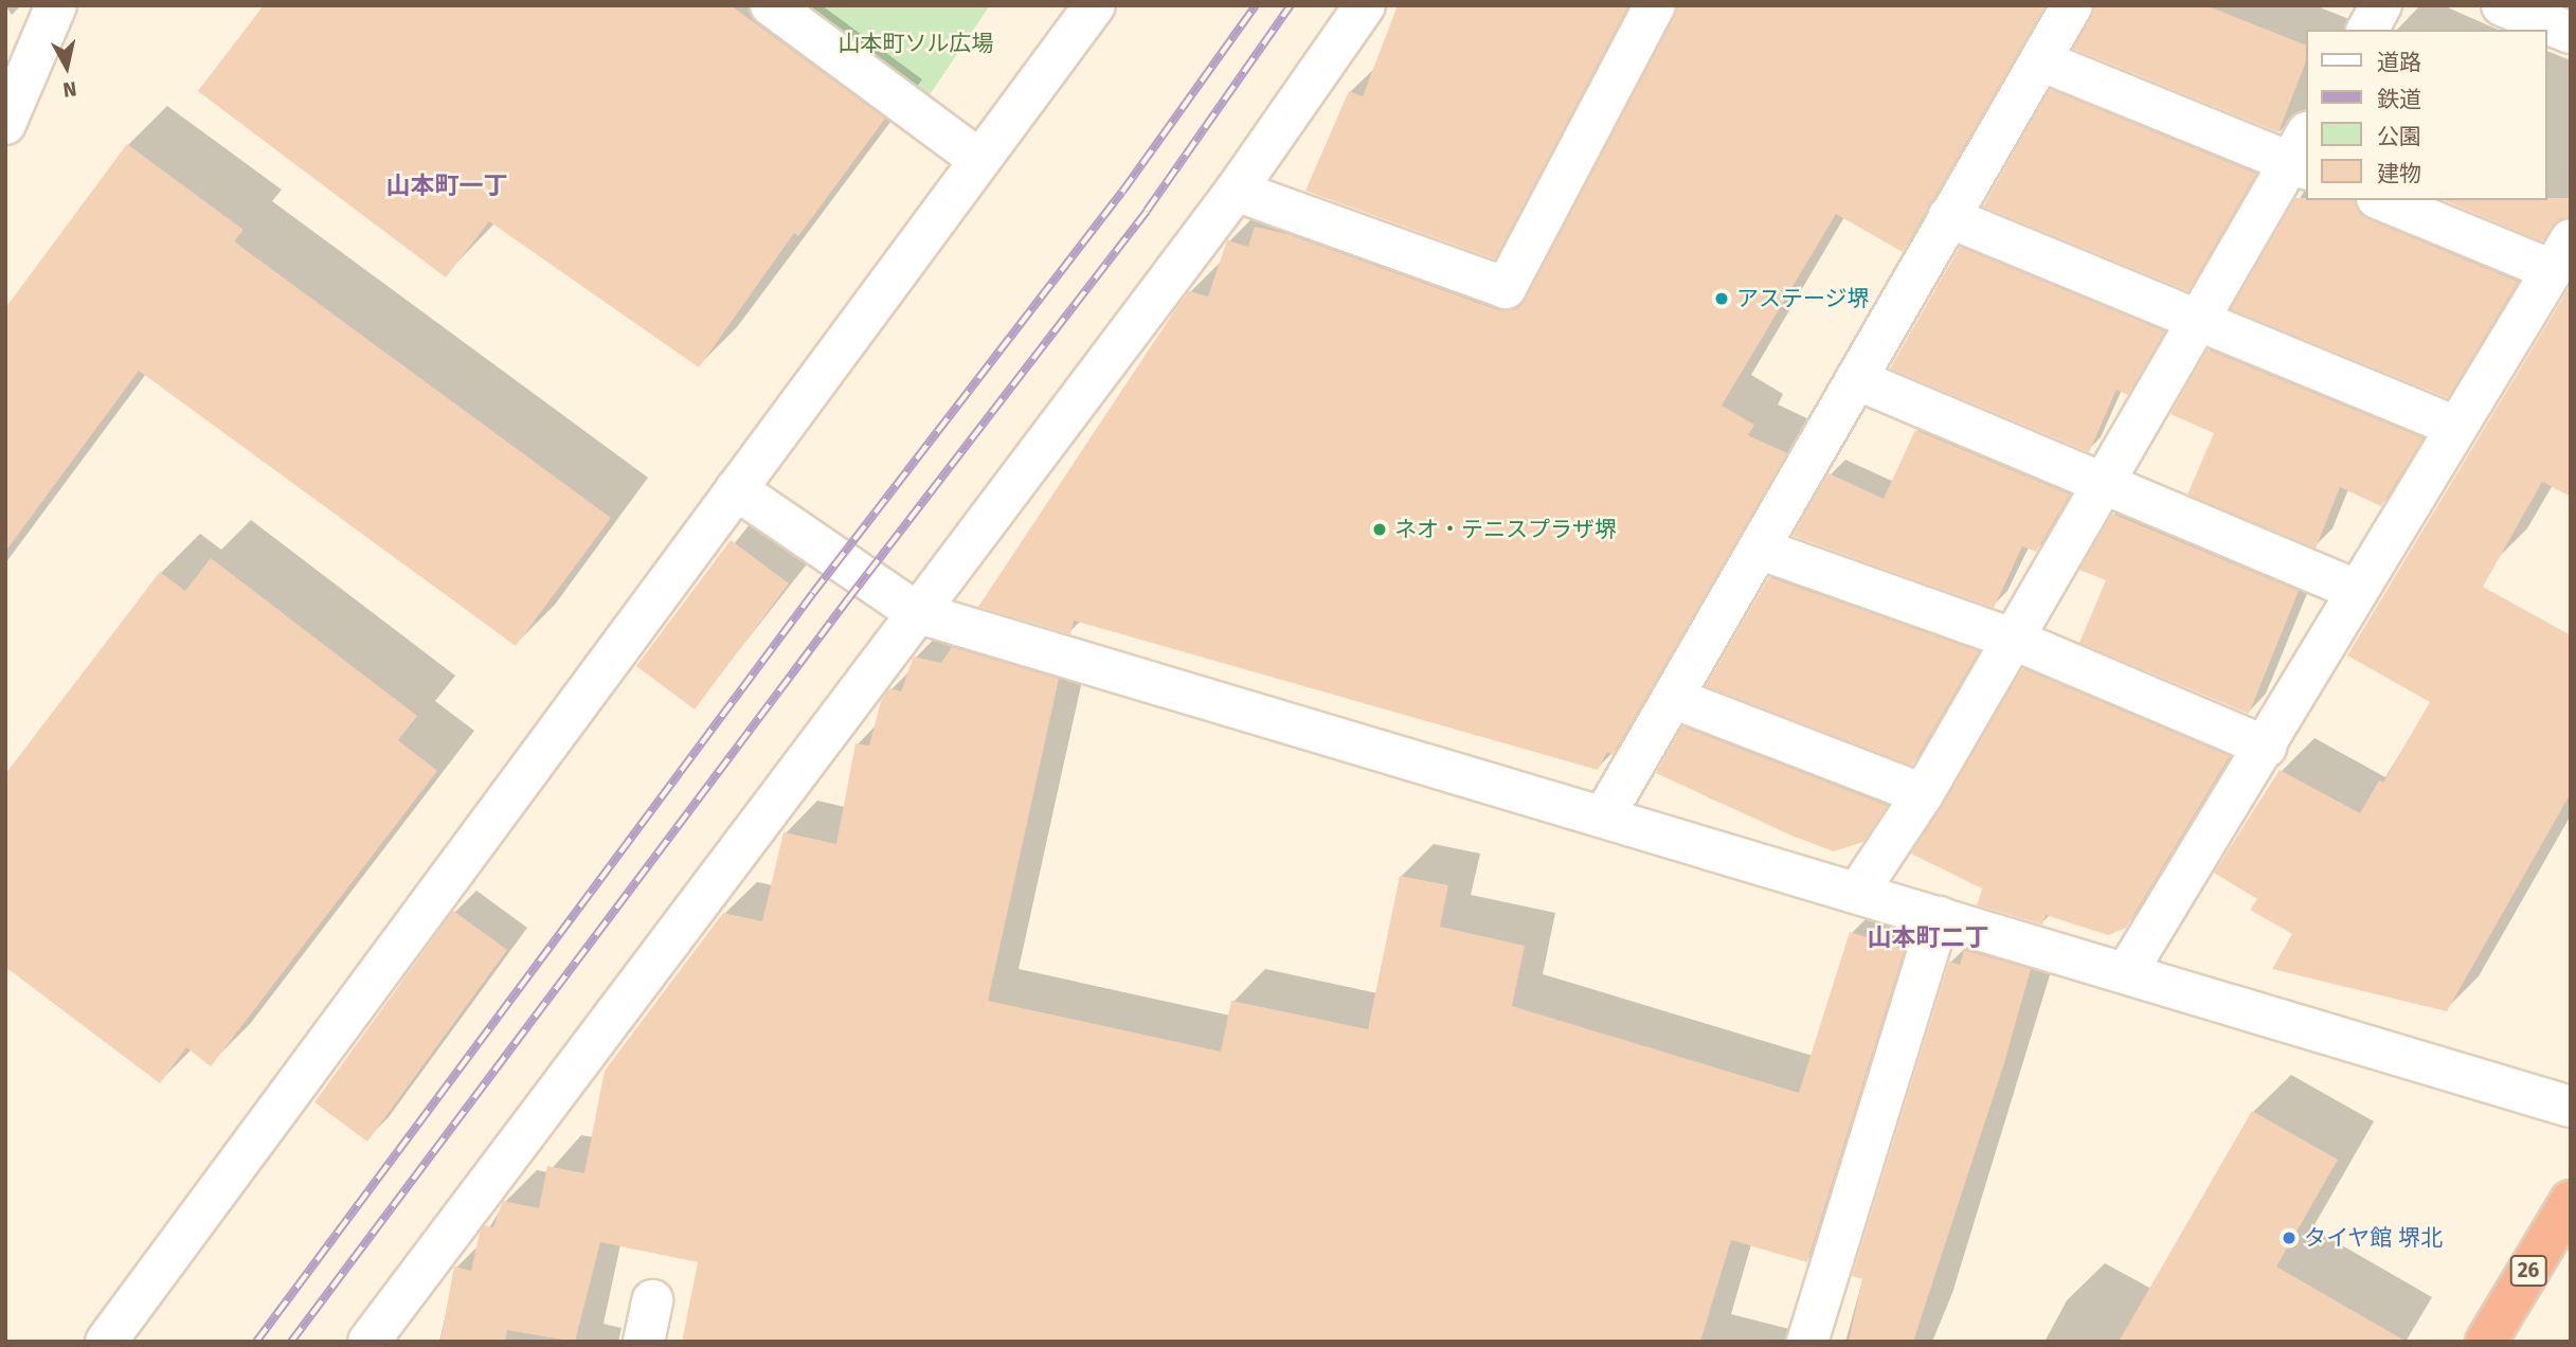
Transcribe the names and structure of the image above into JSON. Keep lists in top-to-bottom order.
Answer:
{
  "streets": {
    "highway": ["26"]
  },
  "districts": ["山本町一丁", "山本町二丁"],
  "parks": ["山本町ソル広場"],
  "places": ["アステージ堺", "ネオ・テニスプラザ堺", "タイヤ館 堺北"],
  "legend": [
    "道路",
    "鉄道",
    "公園",
    "建物"
  ],
  "north": "bottom"
}
